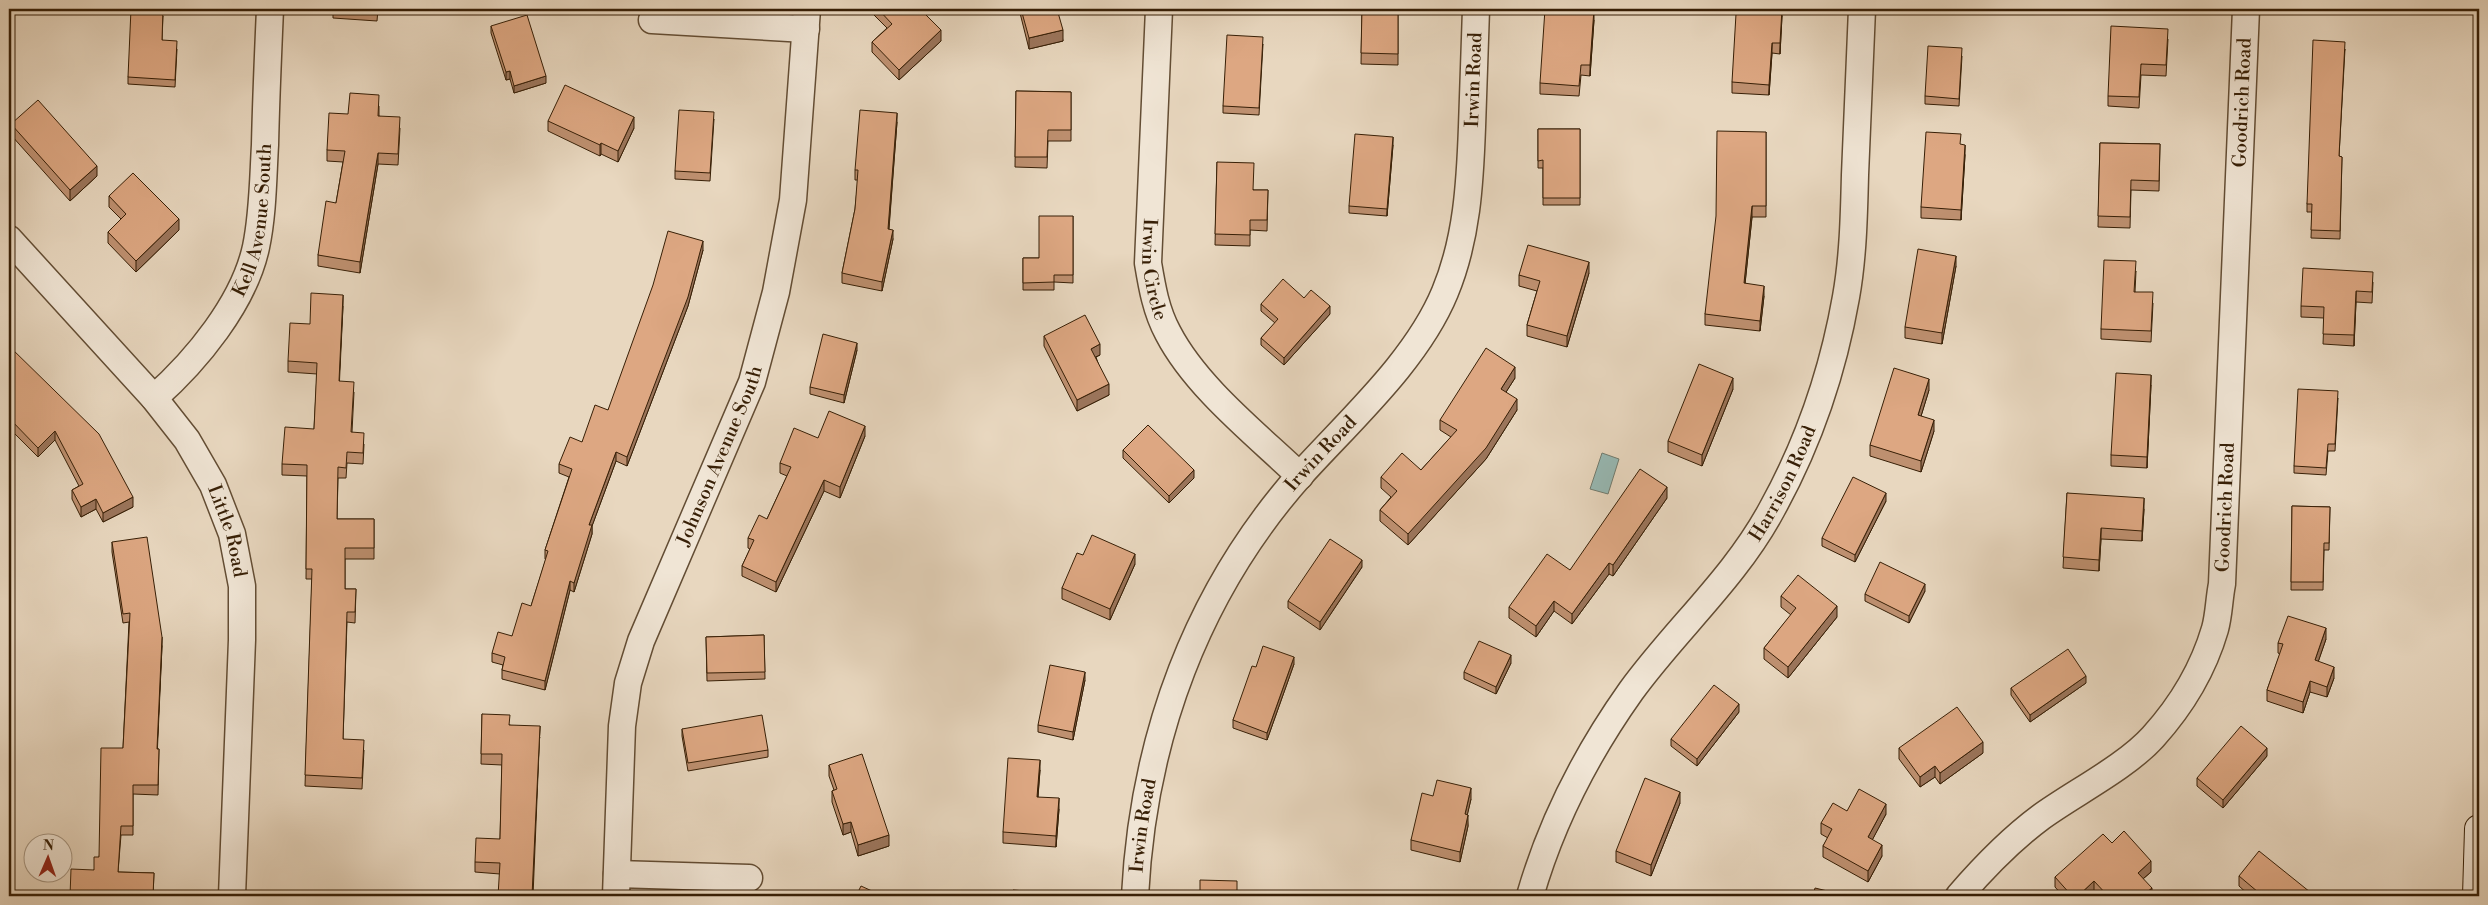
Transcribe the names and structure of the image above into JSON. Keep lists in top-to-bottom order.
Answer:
{
  "streets": {
    "street": [
      "Irwin Road",
      "Goodrich Road",
      "Kell Avenue South",
      "Irwin Circle",
      "Johnson Avenue South",
      "Harrison Road",
      "Little Road"
    ]
  },
  "crossings": [
    ["Irwin Road", "Irwin Circle"],
    ["Kell Avenue South", "Little Road"]
  ],
  "north": "top"
}
